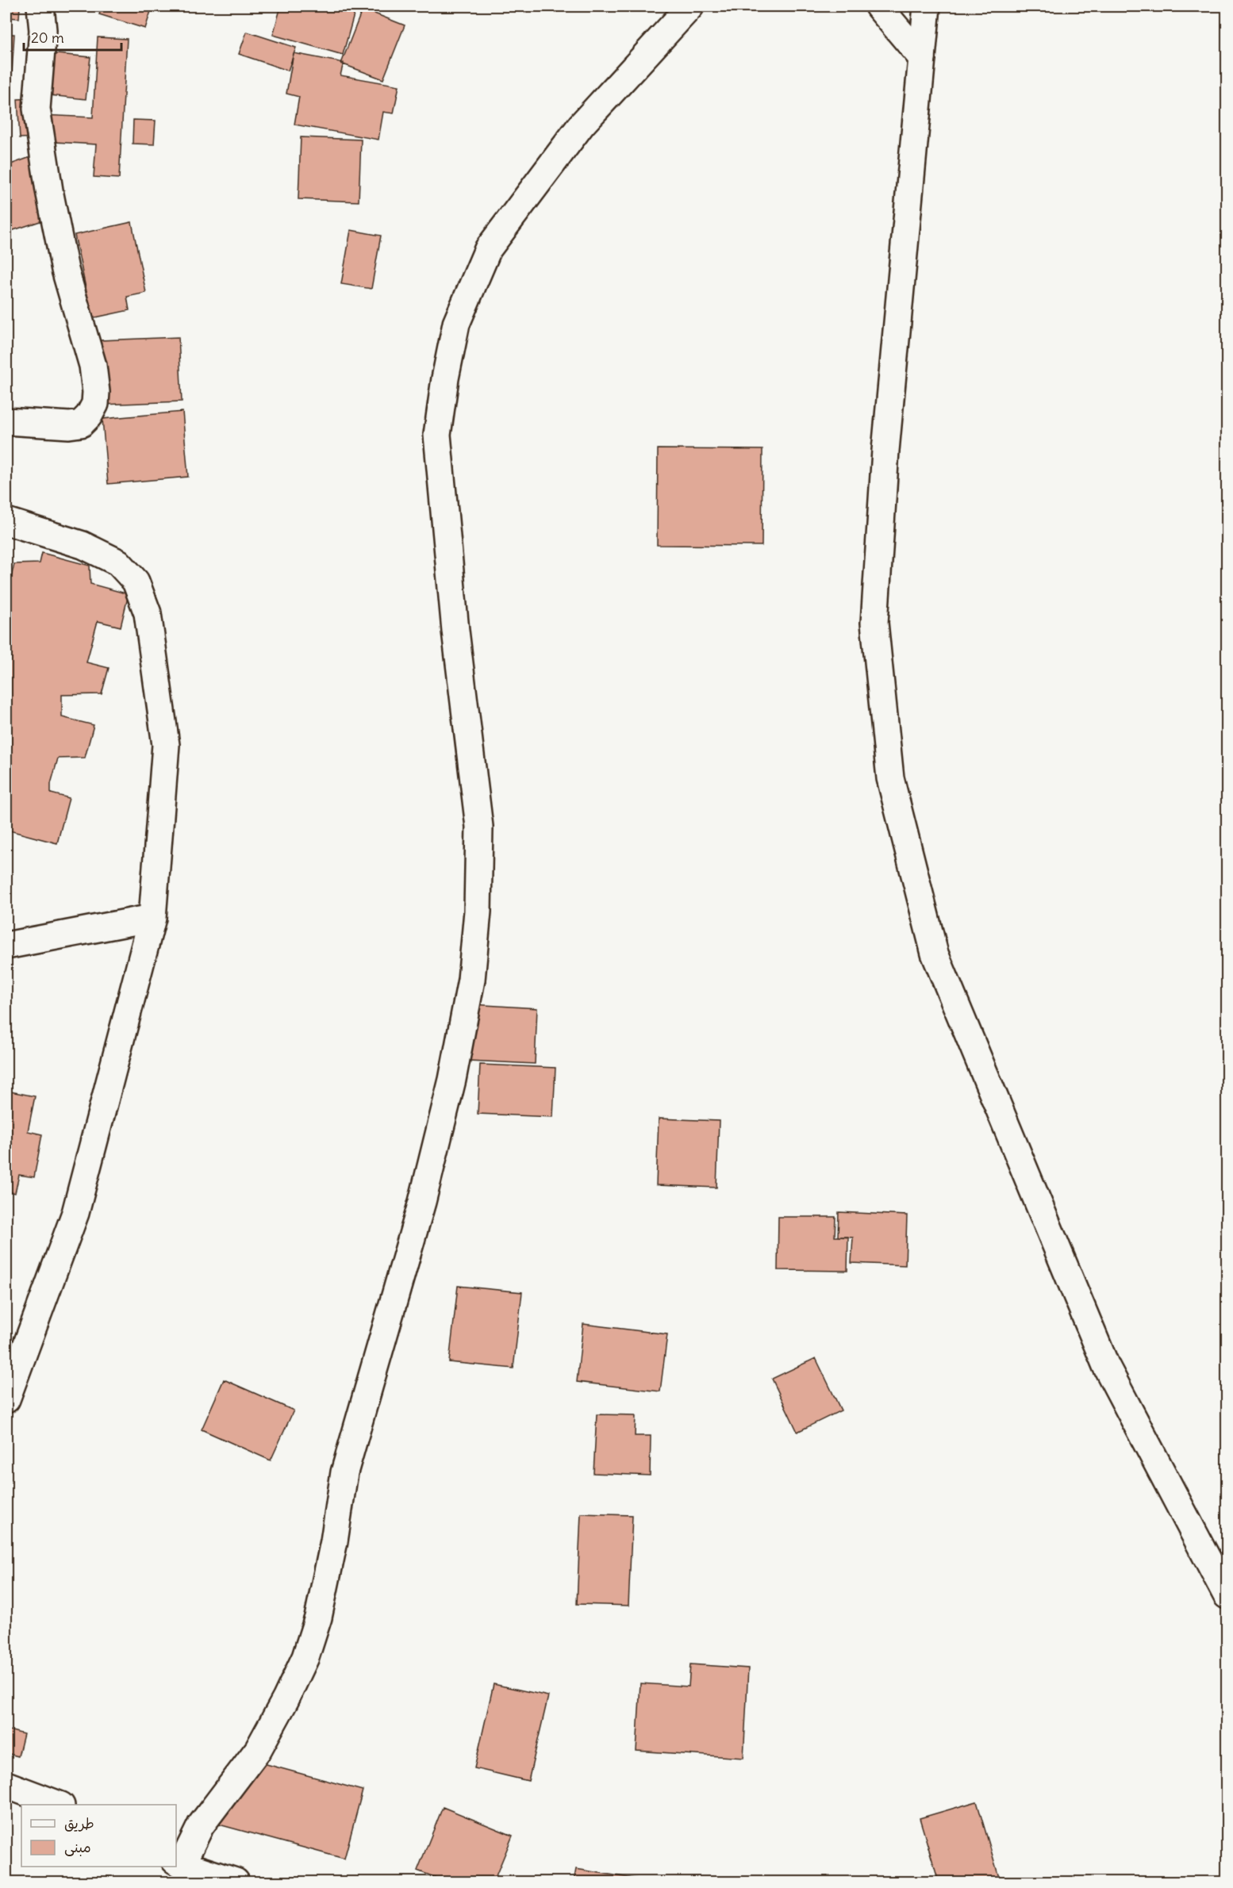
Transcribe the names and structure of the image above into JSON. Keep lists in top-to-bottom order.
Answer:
{
  "legend": ["طريق", "مبنى"],
  "scale_bar": "20 m"
}
